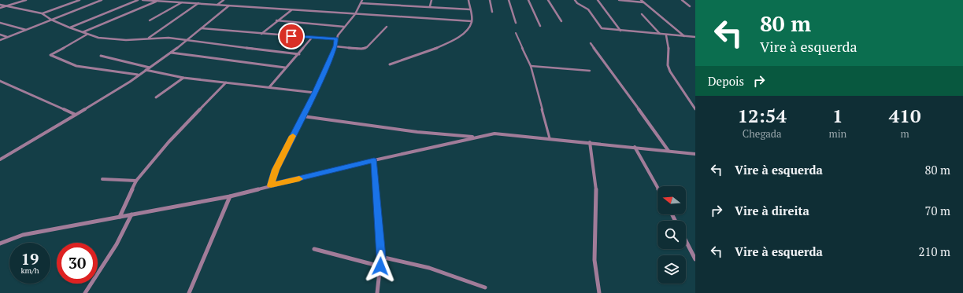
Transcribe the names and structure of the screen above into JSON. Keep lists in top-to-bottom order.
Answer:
{
  "north": "left",
  "page": {
    "turn": ["80 m", "Vire à esquerda"],
    "then": "Depois",
    "eta": [
      "12:54",
      "Chegada",
      "1",
      "min",
      "410",
      "m"
    ],
    "list": [
      {
        "name": "Vire à esquerda",
        "value": "80 m"
      },
      {
        "name": "Vire à direita",
        "value": "70 m"
      },
      {
        "name": "Vire à esquerda",
        "value": "210 m"
      }
    ],
    "speed": "19 km/h",
    "limit": "30"
  }
}
